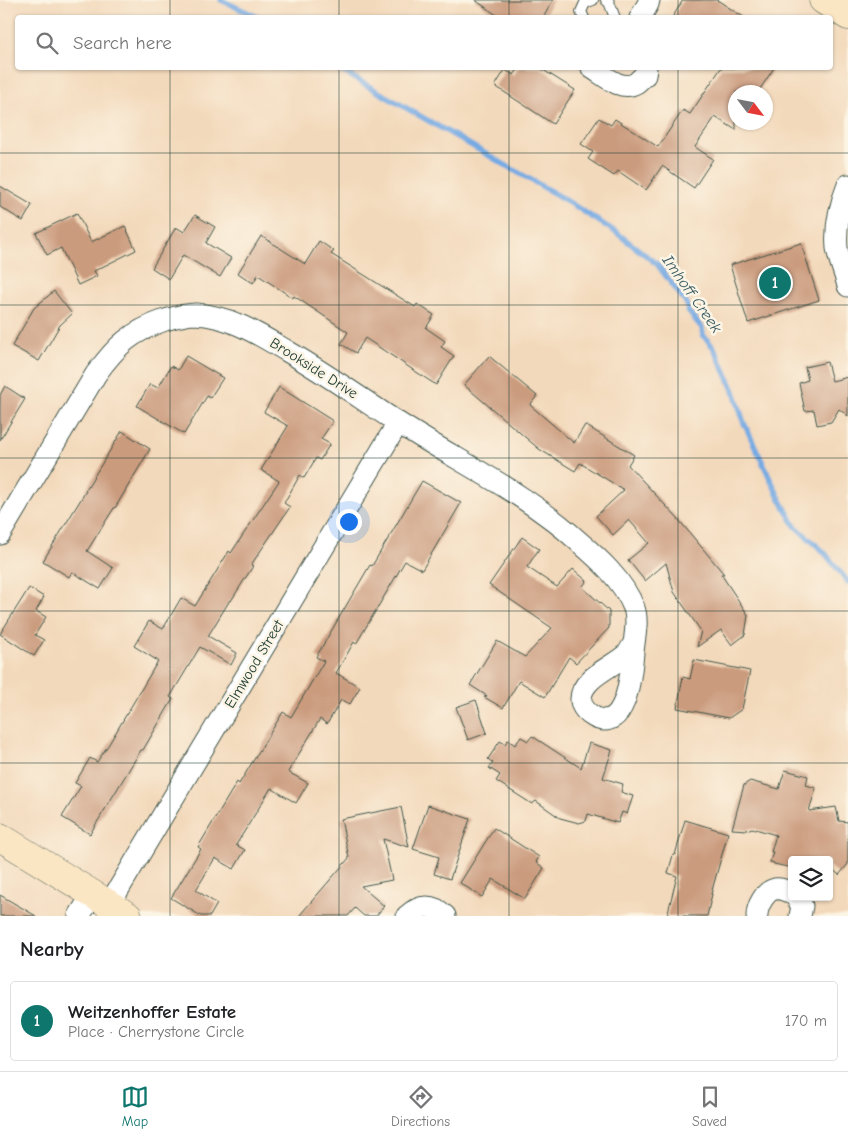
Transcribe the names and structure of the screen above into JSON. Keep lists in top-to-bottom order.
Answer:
{
  "streets": {
    "street": ["Brookside Drive", "Elmwood Street"]
  },
  "crossings": [
    ["Brookside Drive", "Elmwood Street"]
  ],
  "water": ["Imhoff Creek"],
  "north": "bottom right",
  "page": {
    "search": "Search here",
    "pins": "1",
    "heading": "Nearby",
    "list": [
      {
        "mark": "1",
        "name": "Weitzenhoffer Estate",
        "note": "Place · Cherrystone Circle",
        "value": "170 m"
      }
    ],
    "nav": ["Map", "Directions", "Saved"]
  }
}
